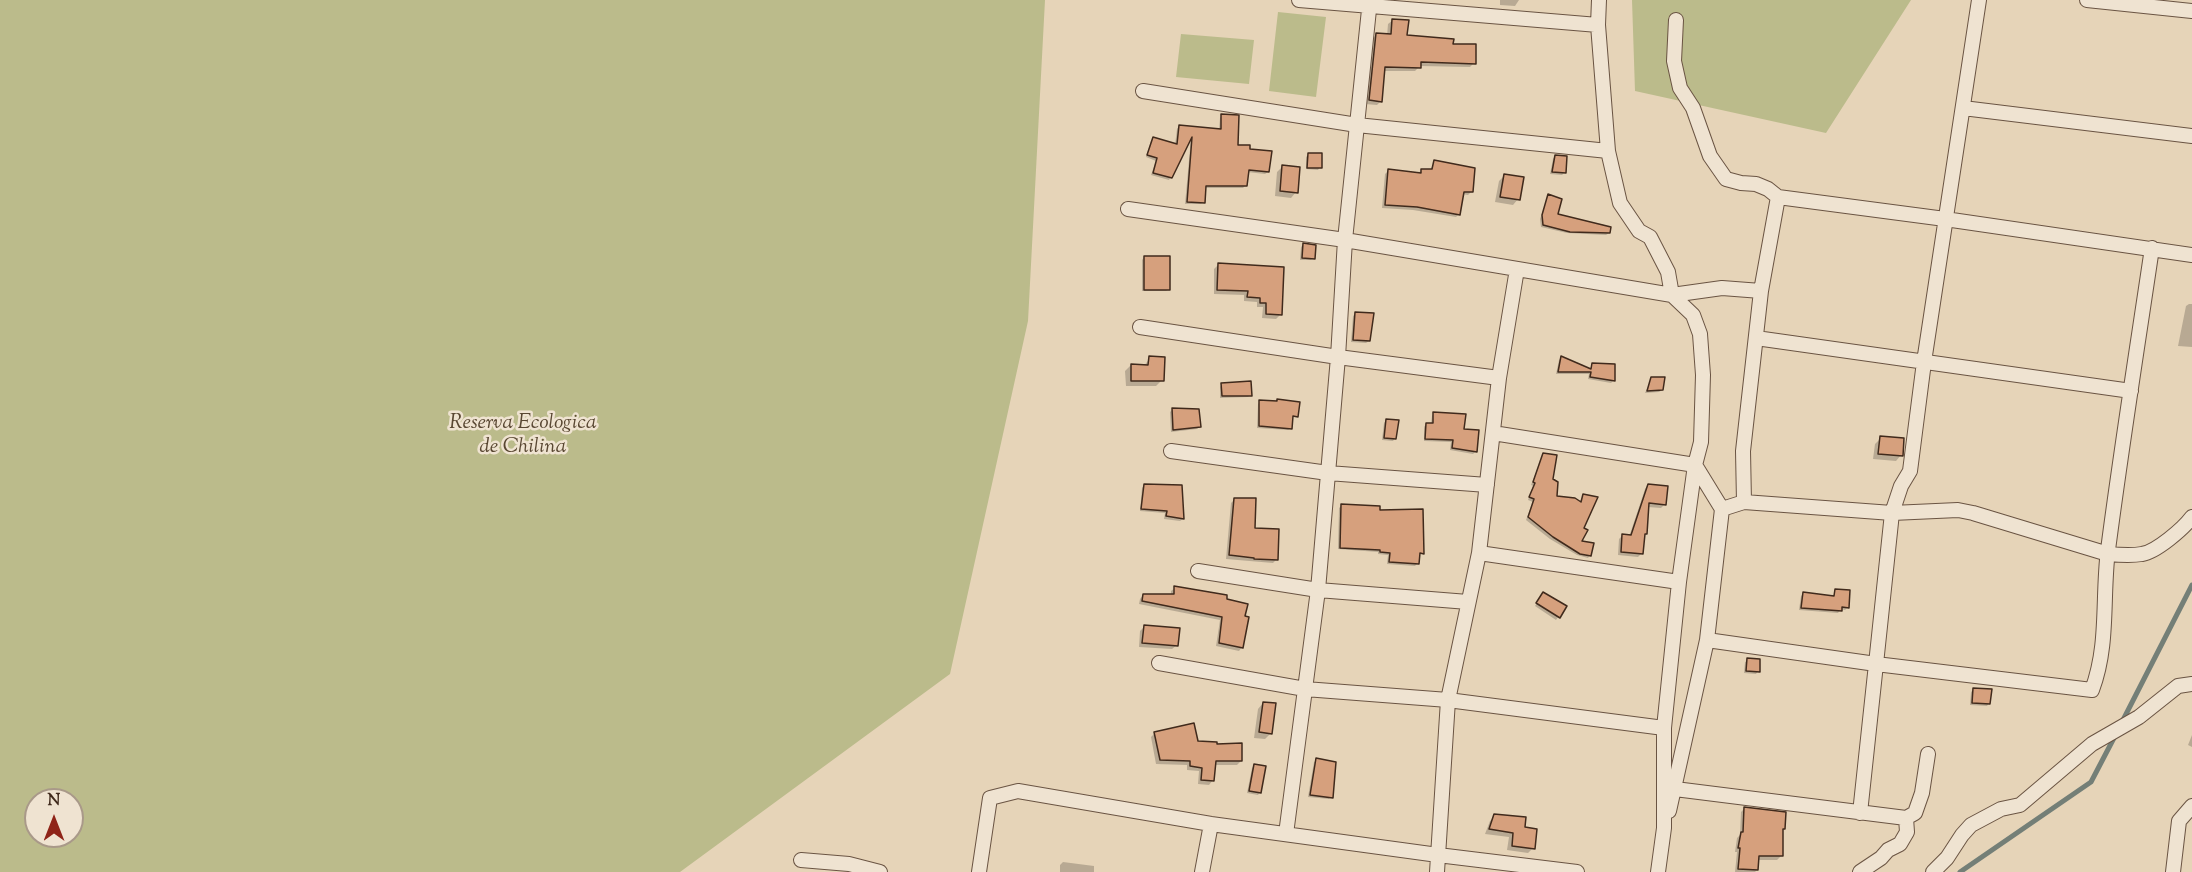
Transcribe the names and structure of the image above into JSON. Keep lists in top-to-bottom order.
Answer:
{
  "parks": ["Reserva Ecologica de Chilina"],
  "north": "top"
}
